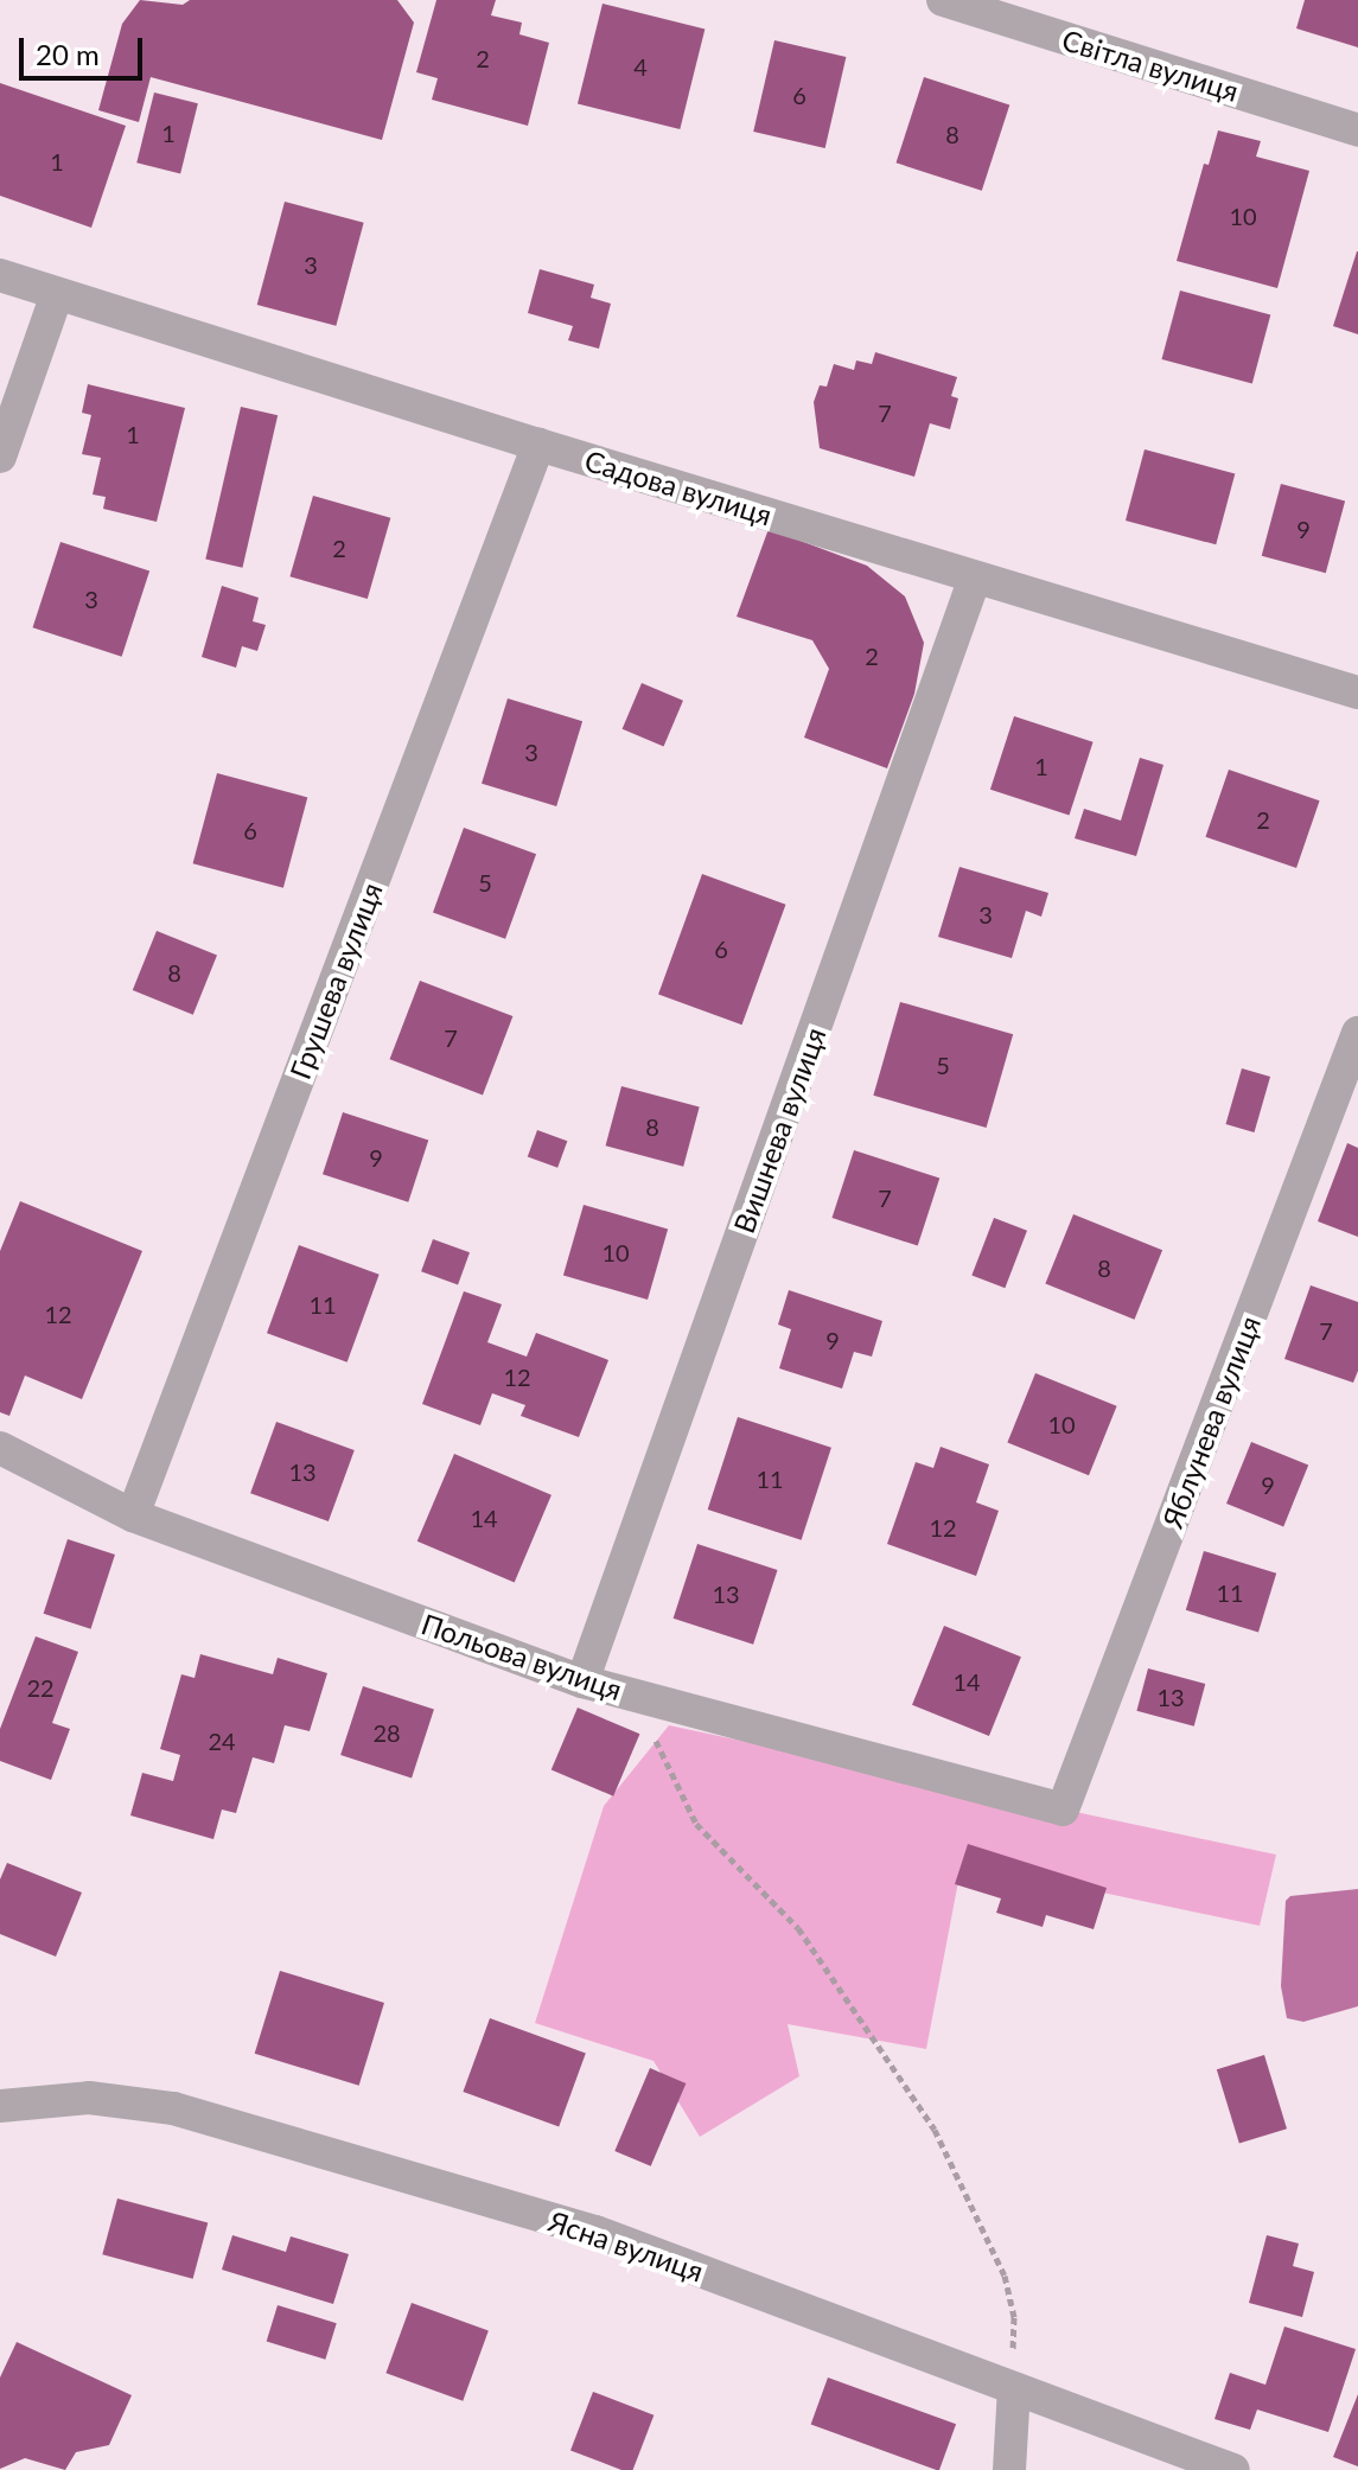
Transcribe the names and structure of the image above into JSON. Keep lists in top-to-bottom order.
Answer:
{
  "streets": {
    "street": [
      "Світла вулиця",
      "Садова вулиця",
      "Грушева вулиця",
      "Вишнева вулиця",
      "Яблунева вулиця",
      "Польова вулиця",
      "Ясна вулиця"
    ]
  },
  "crossings": [
    ["Садова вулиця", "Грушева вулиця"],
    ["Садова вулиця", "Вишнева вулиця"],
    ["Грушева вулиця", "Польова вулиця"],
    ["Вишнева вулиця", "Польова вулиця"],
    ["Яблунева вулиця", "Польова вулиця"]
  ],
  "house_numbers": [
    "2",
    "4",
    "6",
    "1",
    "8",
    "1",
    "10",
    "3",
    "7",
    "1",
    "9",
    "2",
    "3",
    "2",
    "3",
    "1",
    "2",
    "6",
    "5",
    "3",
    "6",
    "8",
    "7",
    "5",
    "8",
    "9",
    "7",
    "10",
    "8",
    "11",
    "12",
    "7",
    "9",
    "12",
    "10",
    "13",
    "11",
    "9",
    "14",
    "12",
    "11",
    "13",
    "14",
    "22",
    "13",
    "28",
    "24"
  ],
  "scale_bar": "20 m"
}
